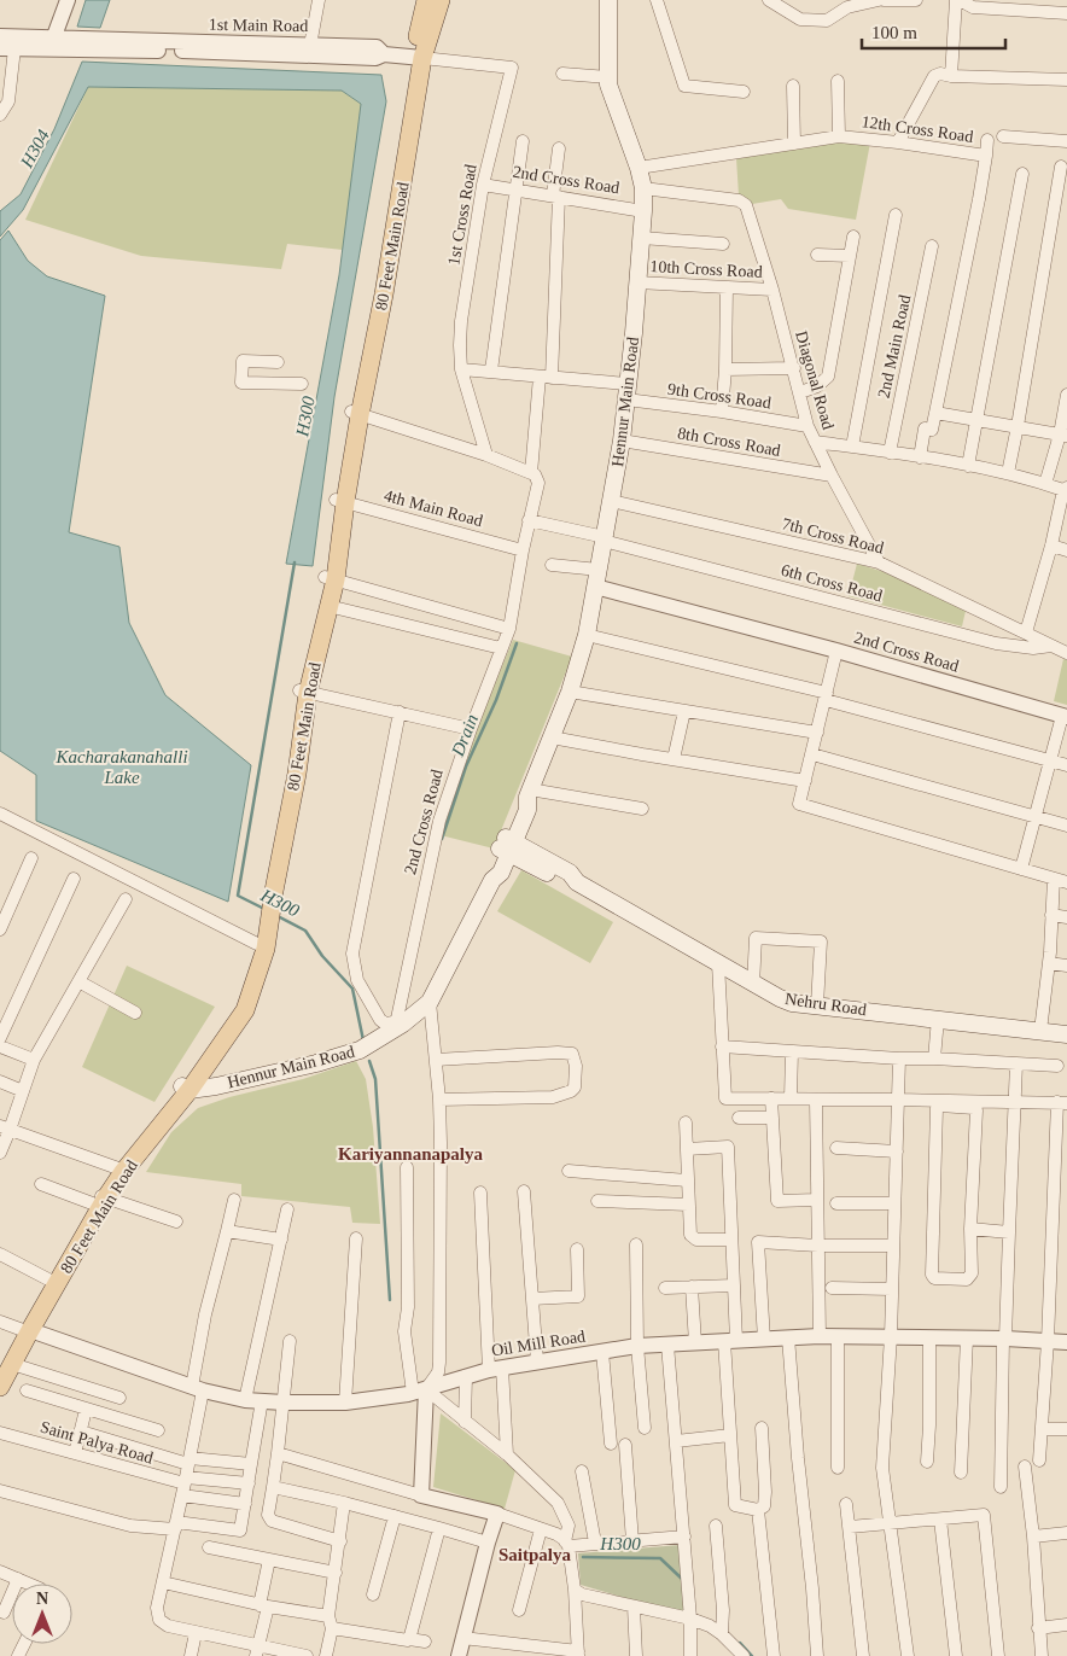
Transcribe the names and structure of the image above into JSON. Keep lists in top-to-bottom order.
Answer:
{
  "streets": {
    "main road": ["80 Feet Main Road", "Hennur Main Road", "Nehru Road"],
    "street": [
      "1st Main Road",
      "12th Cross Road",
      "2nd Cross Road",
      "1st Cross Road",
      "10th Cross Road",
      "2nd Main Road",
      "Diagonal Road",
      "9th Cross Road",
      "8th Cross Road",
      "4th Main Road",
      "7th Cross Road",
      "6th Cross Road",
      "Oil Mill Road",
      "Saint Palya Road"
    ]
  },
  "crossings": [
    ["1st Main Road", "1st Cross Road"],
    ["1st Main Road", "80 Feet Main Road"],
    ["12th Cross Road", "Hennur Main Road"],
    ["2nd Cross Road", "1st Cross Road"],
    ["2nd Cross Road", "Hennur Main Road"],
    ["2nd Cross Road", "4th Main Road"],
    ["2nd Cross Road", "6th Cross Road"],
    ["80 Feet Main Road", "Hennur Main Road"],
    ["80 Feet Main Road", "4th Main Road"],
    ["80 Feet Main Road", "Oil Mill Road"],
    ["10th Cross Road", "Diagonal Road"],
    ["10th Cross Road", "Hennur Main Road"],
    ["Diagonal Road", "9th Cross Road"],
    ["Diagonal Road", "Hennur Main Road"],
    ["Diagonal Road", "8th Cross Road"],
    ["Diagonal Road", "7th Cross Road"],
    ["9th Cross Road", "Hennur Main Road"],
    ["Hennur Main Road", "8th Cross Road"],
    ["Hennur Main Road", "7th Cross Road"],
    ["Hennur Main Road", "6th Cross Road"],
    ["Hennur Main Road", "Nehru Road"],
    ["7th Cross Road", "6th Cross Road"]
  ],
  "districts": ["Kariyannanapalya", "Saitpalya"],
  "water": [
    "H304",
    "H300",
    "Drain",
    "Kacharakanahalli Lake"
  ],
  "scale_bar": "100 m",
  "north": "top"
}
